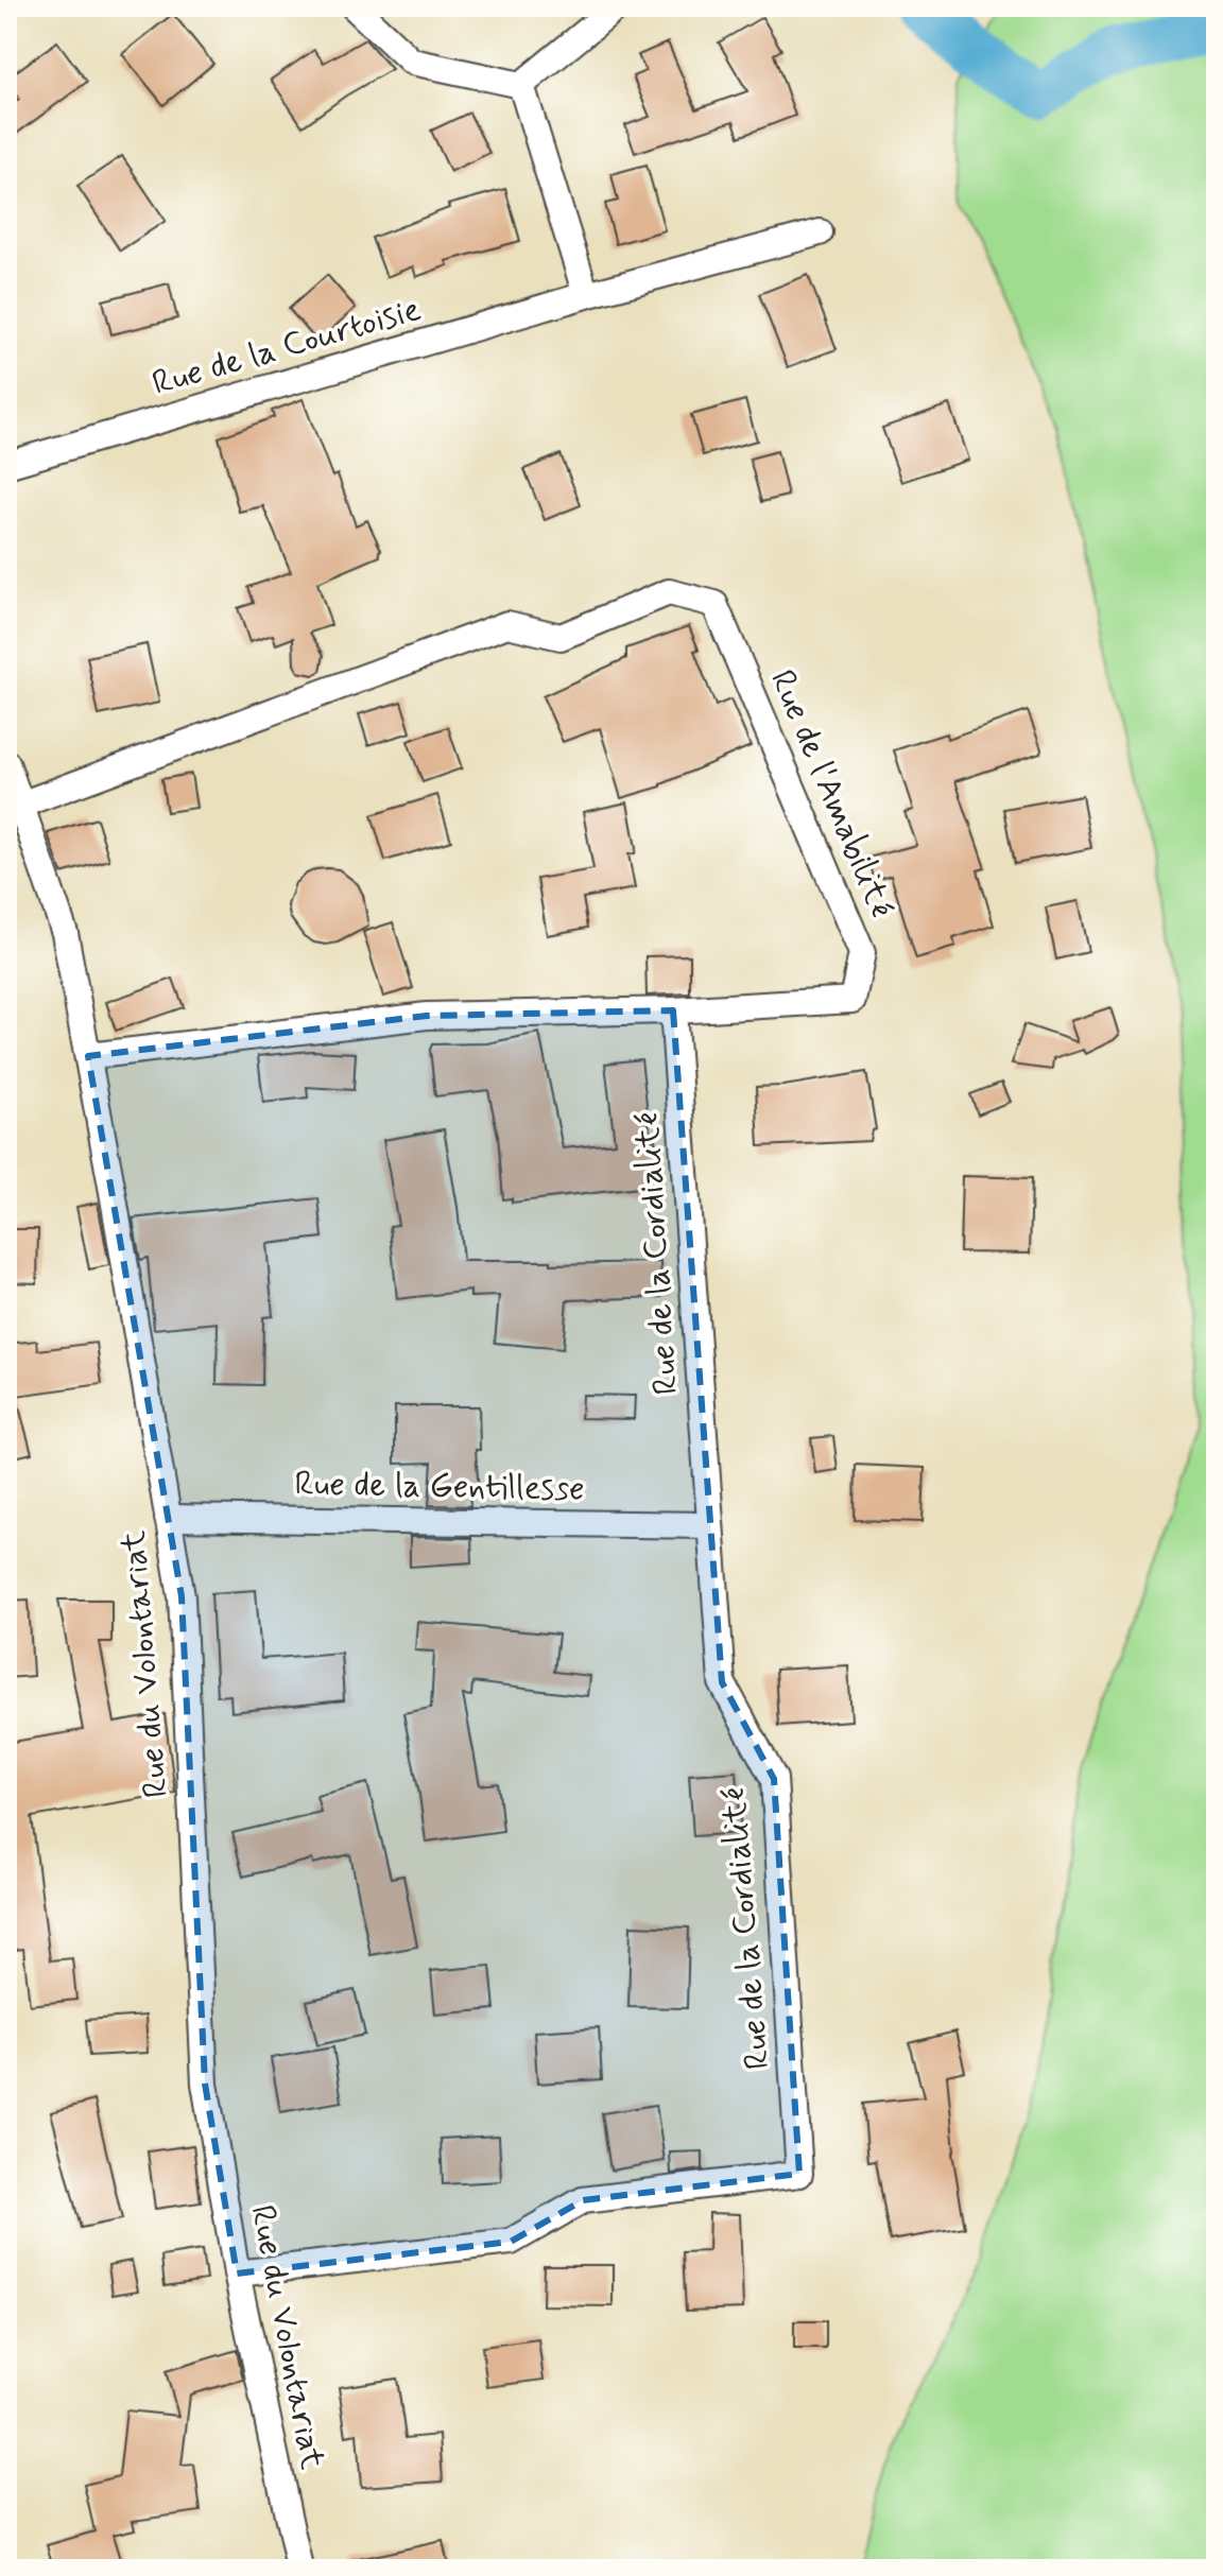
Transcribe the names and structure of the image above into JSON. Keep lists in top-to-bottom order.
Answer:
{
  "streets": {
    "street": [
      "Rue de la Courtoisie",
      "Rue de l'Amabilité",
      "Rue de la Cordialité",
      "Rue de la Gentillesse",
      "Rue du Volontariat"
    ]
  },
  "crossings": [
    ["Rue de l'Amabilité", "Rue de la Cordialité"],
    ["Rue de l'Amabilité", "Rue du Volontariat"],
    ["Rue de la Cordialité", "Rue de la Gentillesse"],
    ["Rue de la Cordialité", "Rue du Volontariat"],
    ["Rue de la Gentillesse", "Rue du Volontariat"]
  ]
}
